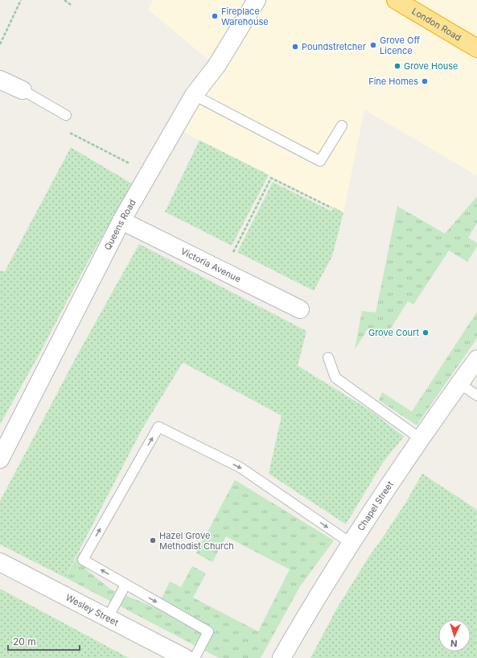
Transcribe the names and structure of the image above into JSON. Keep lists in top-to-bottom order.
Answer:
{
  "streets": {
    "highway": ["London Road"],
    "street": [
      "Queens Road",
      "Victoria Avenue",
      "Chapel Street",
      "Wesley Street"
    ]
  },
  "crossings": [
    ["Queens Road", "Victoria Avenue"]
  ],
  "places": [
    "Fireplace Warehouse",
    "Grove Off Licence",
    "Poundstretcher",
    "Grove House",
    "Fine Homes",
    "Grove Court",
    "Hazel Grove Methodist Church"
  ],
  "scale_bar": "20 m",
  "north": "bottom"
}
